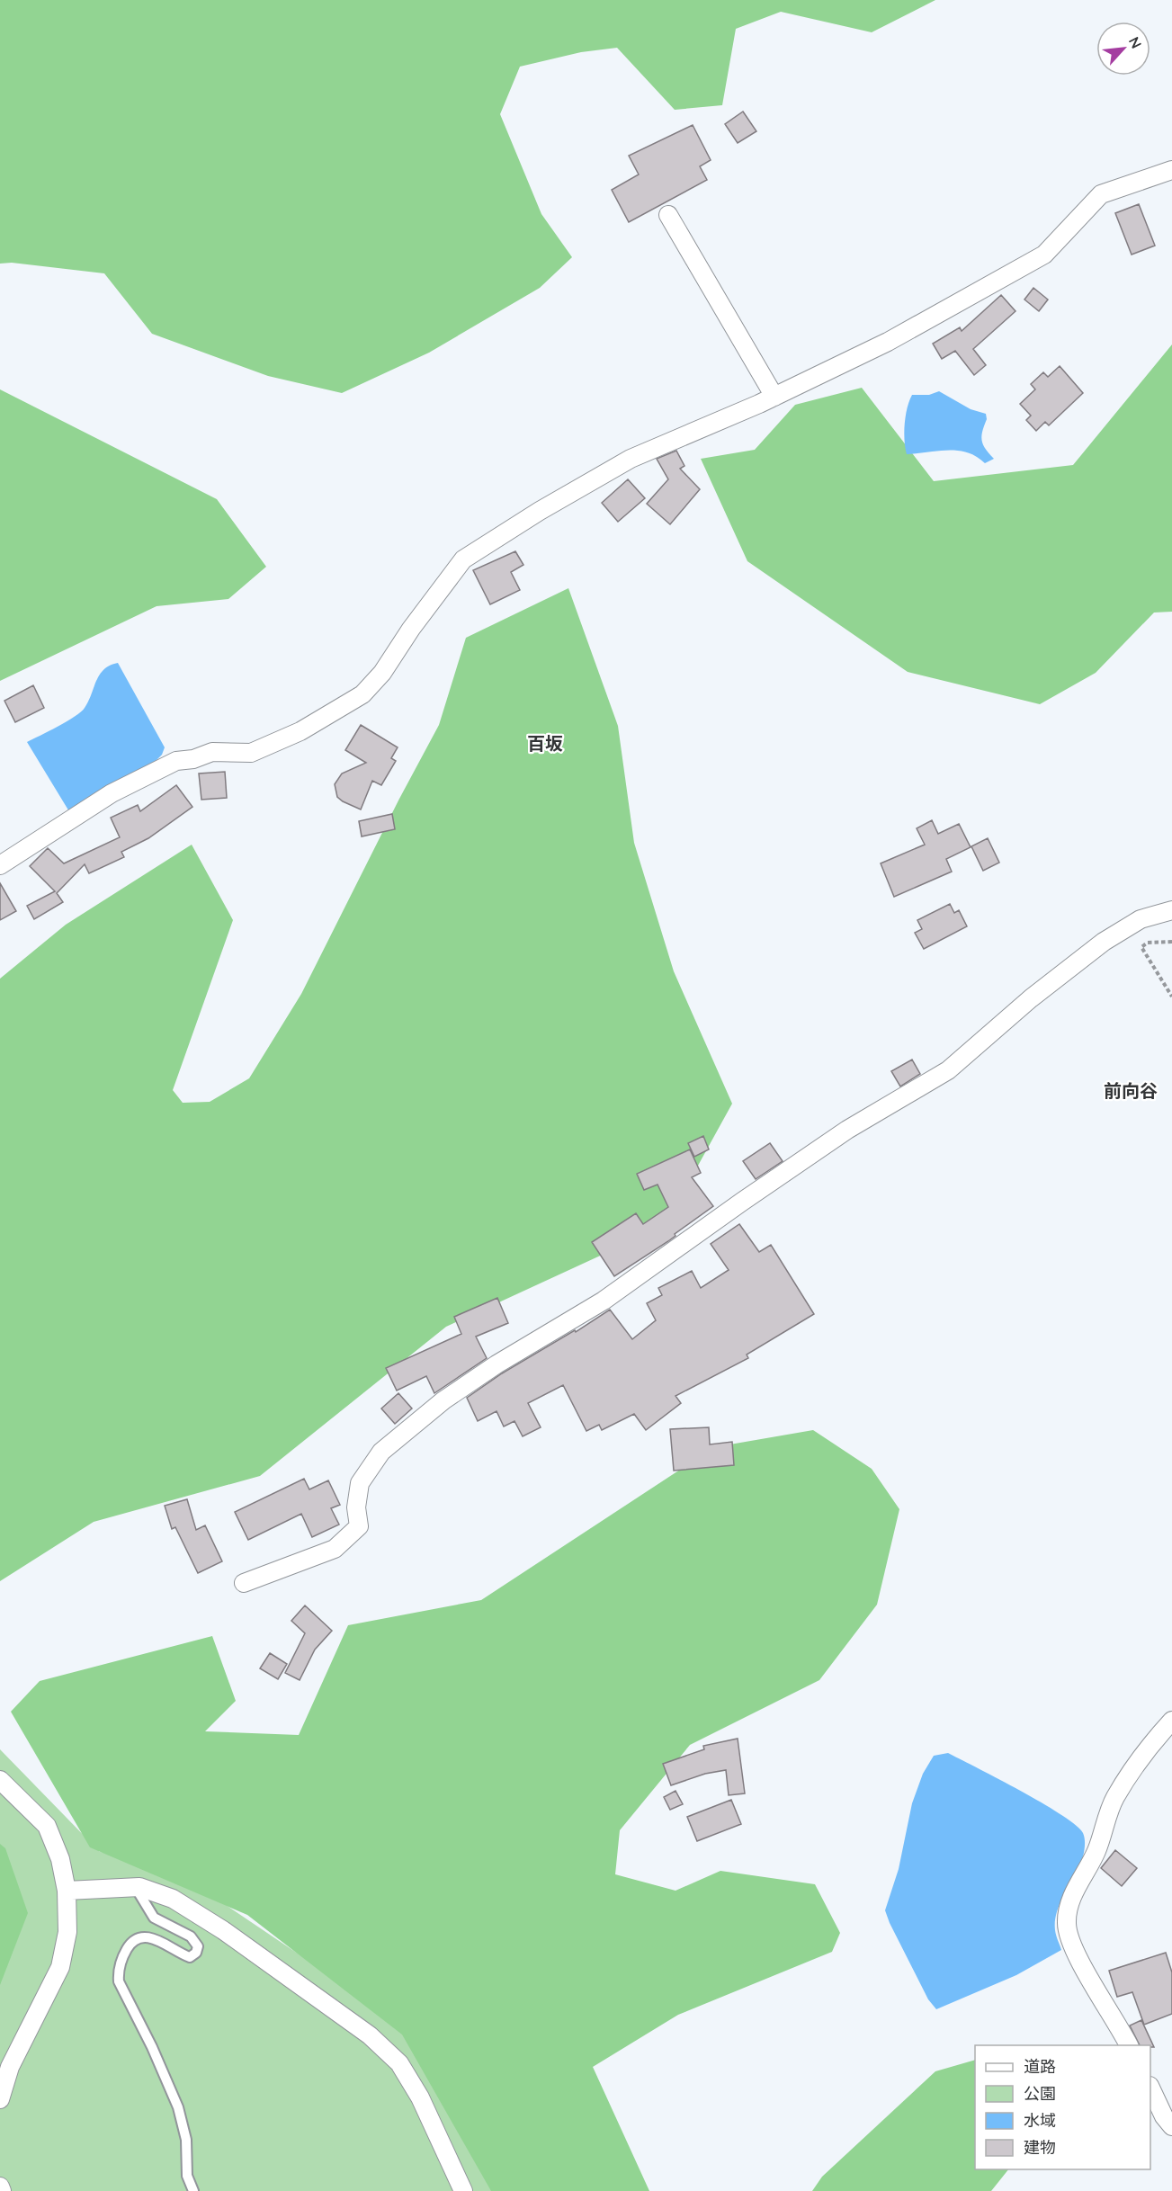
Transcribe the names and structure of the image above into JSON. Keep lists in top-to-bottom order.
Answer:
{
  "districts": ["百坂", "前向谷"],
  "legend": [
    "道路",
    "公園",
    "水域",
    "建物"
  ],
  "north": "top right"
}
